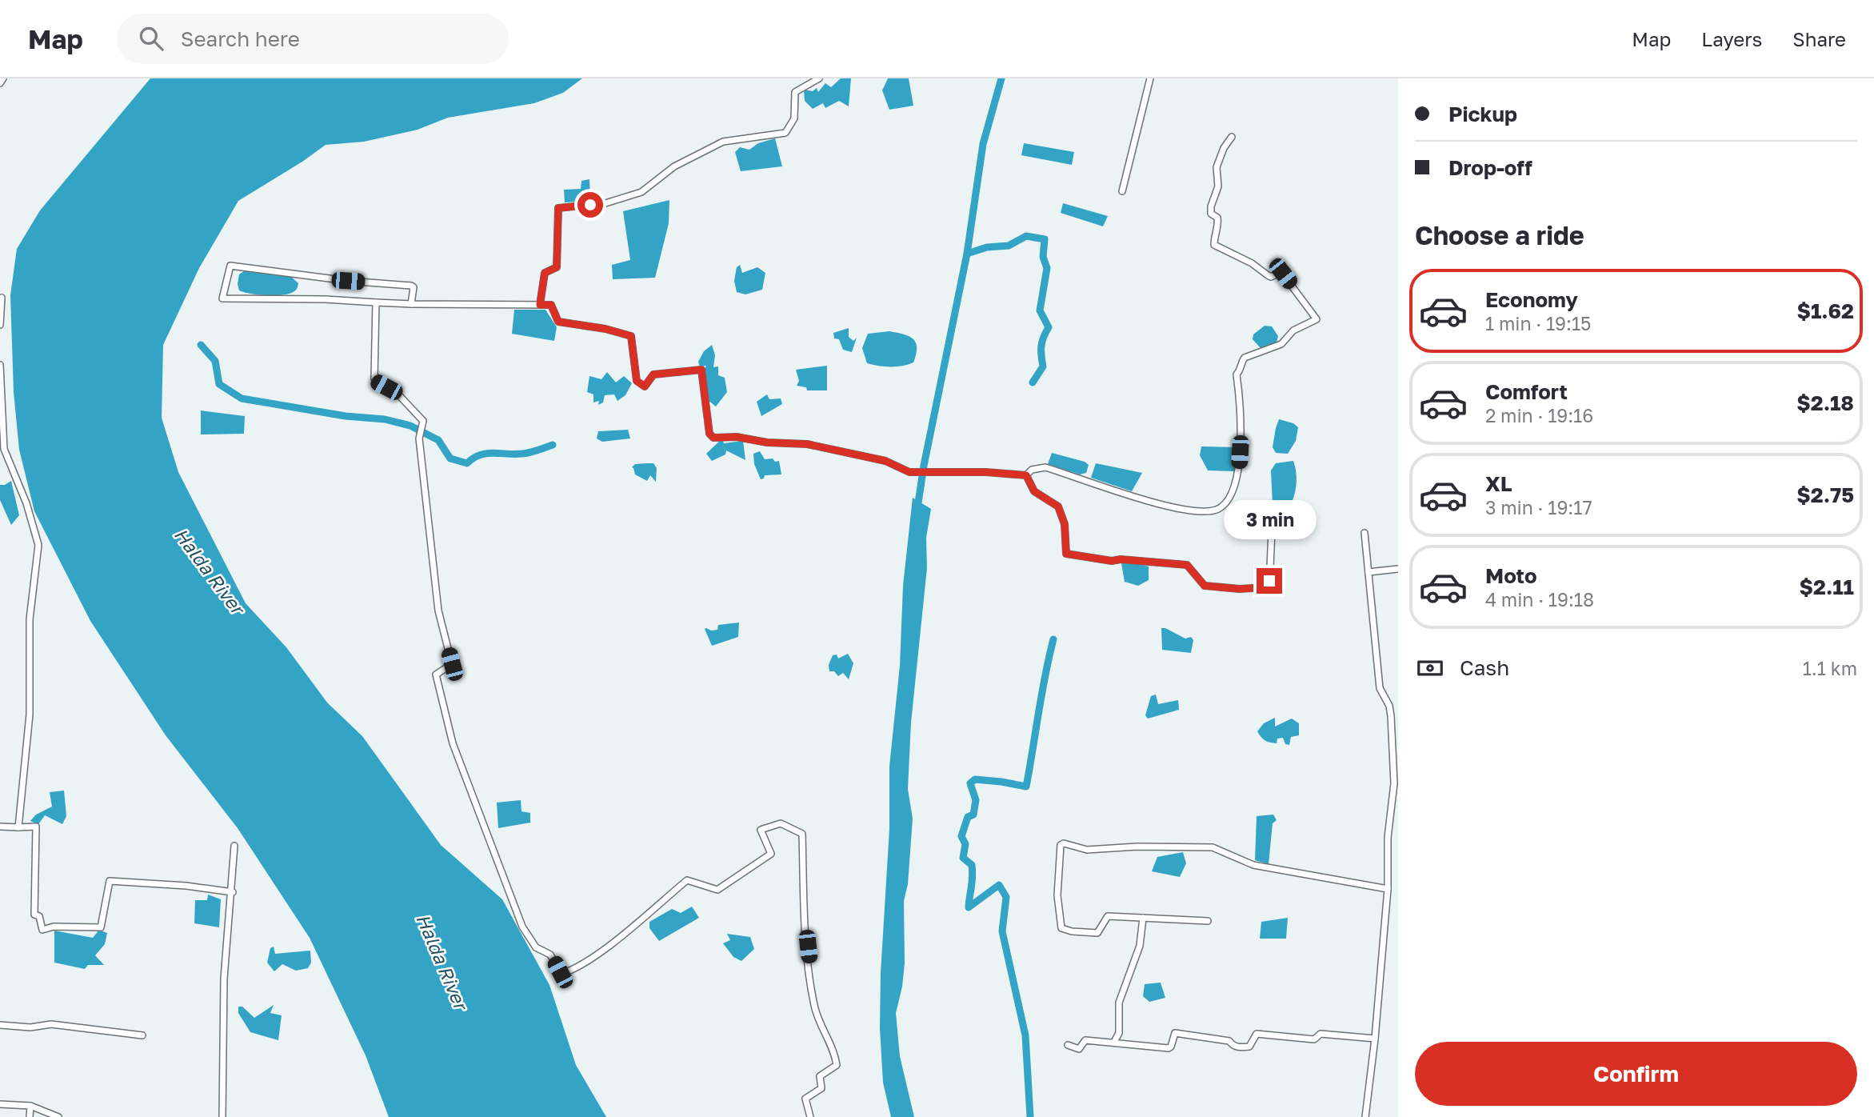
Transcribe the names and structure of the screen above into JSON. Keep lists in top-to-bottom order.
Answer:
{
  "water": ["Halda River"],
  "page": {
    "header": "Map",
    "search": "Search here",
    "nav": ["Map", "Layers", "Share"],
    "banner": ["Pickup", "Drop-off"],
    "heading": "Choose a ride",
    "list": [
      {
        "name": "Economy",
        "note": "1 min · 19:15",
        "value": "$1.62"
      },
      {
        "name": "Comfort",
        "note": "2 min · 19:16",
        "value": "$2.18"
      },
      {
        "name": "XL",
        "note": "3 min · 19:17",
        "value": "$2.75"
      },
      {
        "name": "Moto",
        "note": "4 min · 19:18",
        "value": "$2.11"
      }
    ],
    "bubble": "3 min",
    "pay": ["Cash", "1.1 km"],
    "buttons": "Confirm"
  }
}
